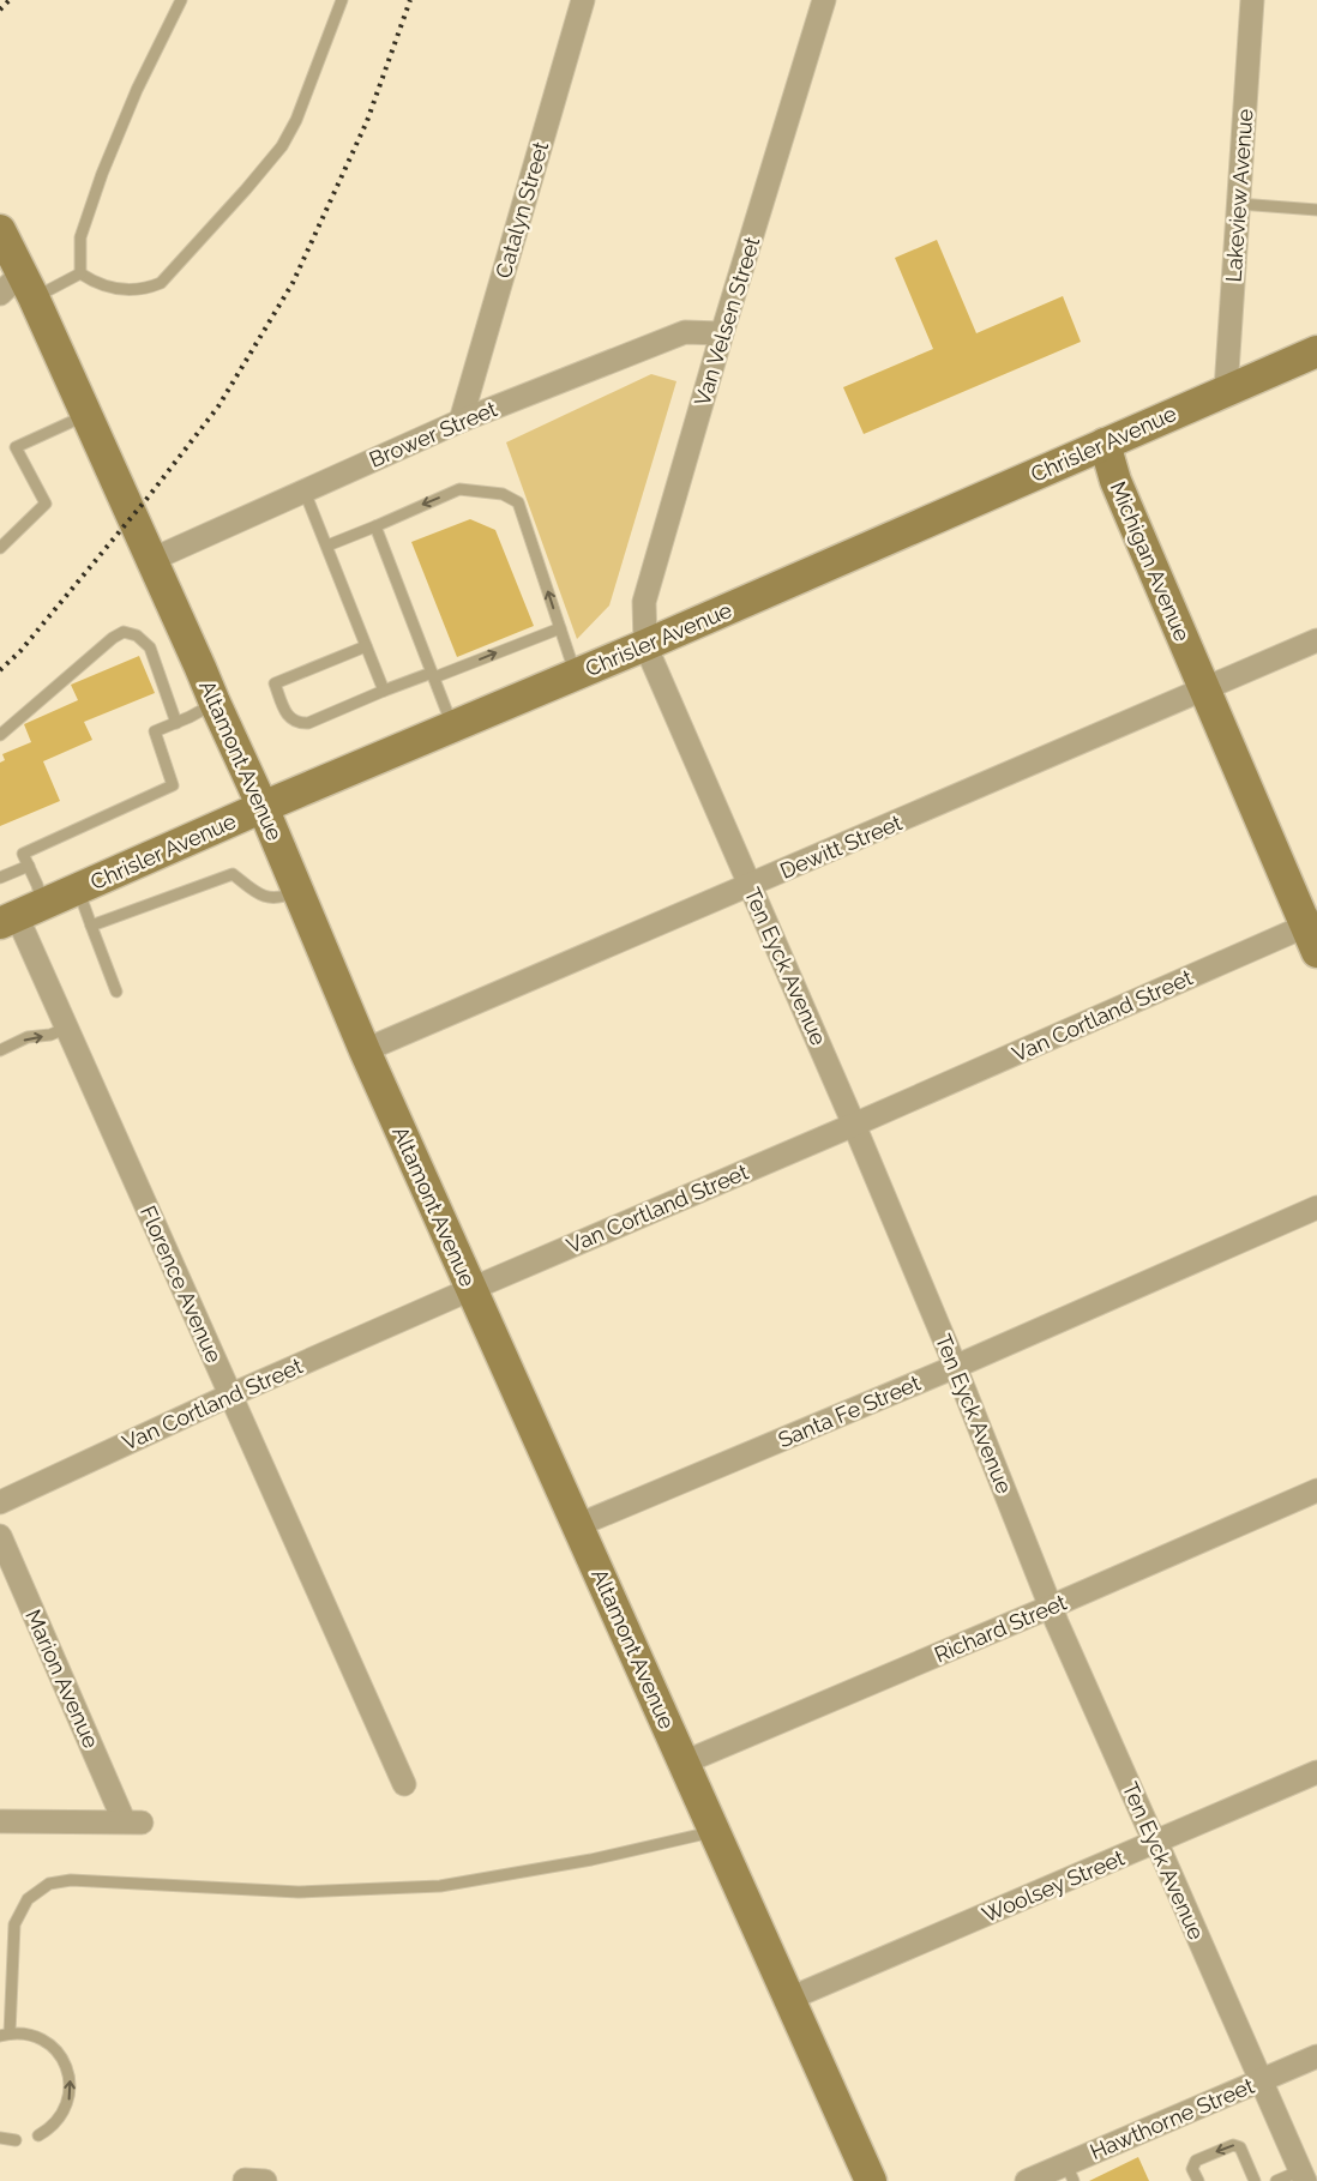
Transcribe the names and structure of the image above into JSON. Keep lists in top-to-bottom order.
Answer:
{
  "streets": {
    "main road": ["Chrisler Avenue", "Michigan Avenue", "Altamont Avenue"],
    "street": [
      "Lakeview Avenue",
      "Catalyn Street",
      "Van Velsen Street",
      "Brower Street",
      "Dewitt Street",
      "Ten Eyck Avenue",
      "Van Cortland Street",
      "Florence Avenue",
      "Santa Fe Street",
      "Richard Street",
      "Marion Avenue",
      "Woolsey Street",
      "Hawthorne Street"
    ]
  },
  "crossings": [
    ["Lakeview Avenue", "Chrisler Avenue"],
    ["Catalyn Street", "Brower Street"],
    ["Van Velsen Street", "Brower Street"],
    ["Van Velsen Street", "Chrisler Avenue"],
    ["Van Velsen Street", "Ten Eyck Avenue"],
    ["Brower Street", "Altamont Avenue"],
    ["Chrisler Avenue", "Michigan Avenue"],
    ["Chrisler Avenue", "Altamont Avenue"],
    ["Chrisler Avenue", "Ten Eyck Avenue"],
    ["Chrisler Avenue", "Florence Avenue"],
    ["Michigan Avenue", "Dewitt Street"],
    ["Michigan Avenue", "Van Cortland Street"],
    ["Altamont Avenue", "Dewitt Street"],
    ["Altamont Avenue", "Van Cortland Street"],
    ["Altamont Avenue", "Santa Fe Street"],
    ["Altamont Avenue", "Richard Street"],
    ["Altamont Avenue", "Woolsey Street"],
    ["Dewitt Street", "Ten Eyck Avenue"],
    ["Ten Eyck Avenue", "Van Cortland Street"],
    ["Ten Eyck Avenue", "Santa Fe Street"],
    ["Ten Eyck Avenue", "Richard Street"],
    ["Ten Eyck Avenue", "Woolsey Street"],
    ["Ten Eyck Avenue", "Hawthorne Street"],
    ["Van Cortland Street", "Florence Avenue"]
  ]
}
